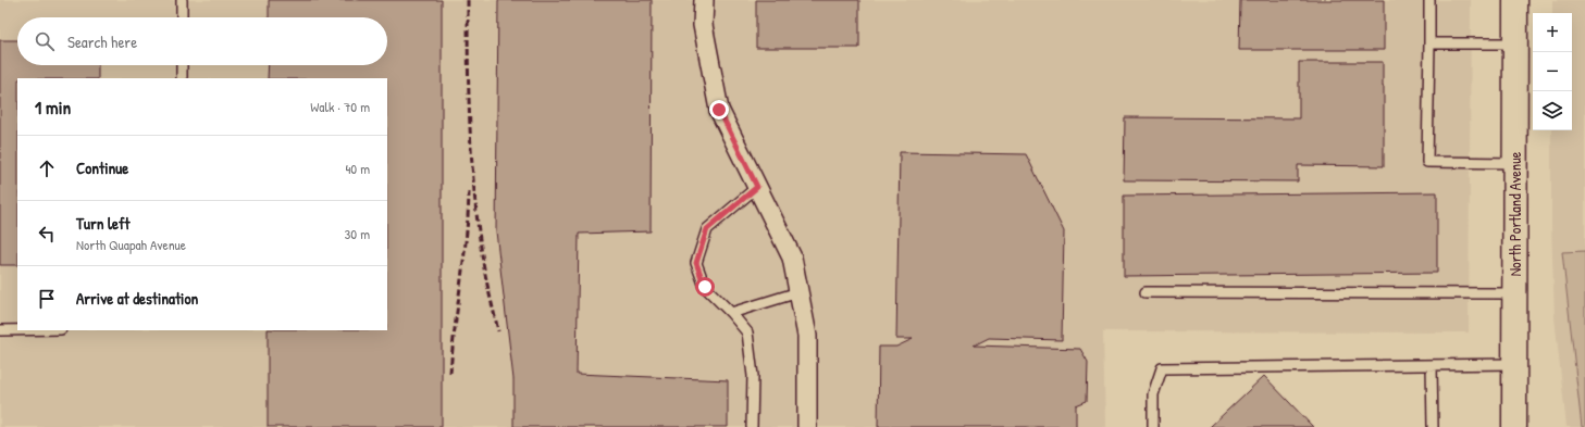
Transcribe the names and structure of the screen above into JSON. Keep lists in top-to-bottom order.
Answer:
{
  "streets": {
    "main road": ["North Portland Avenue"]
  },
  "page": {
    "map_buttons": ["+", "−"],
    "search": "Search here",
    "heading": ["1 min", "Walk · 70 m"],
    "list": [
      ["Continue", "40 m"],
      ["Turn left", "North Quapah Avenue", "30 m"],
      "Arrive at destination"
    ]
  }
}
